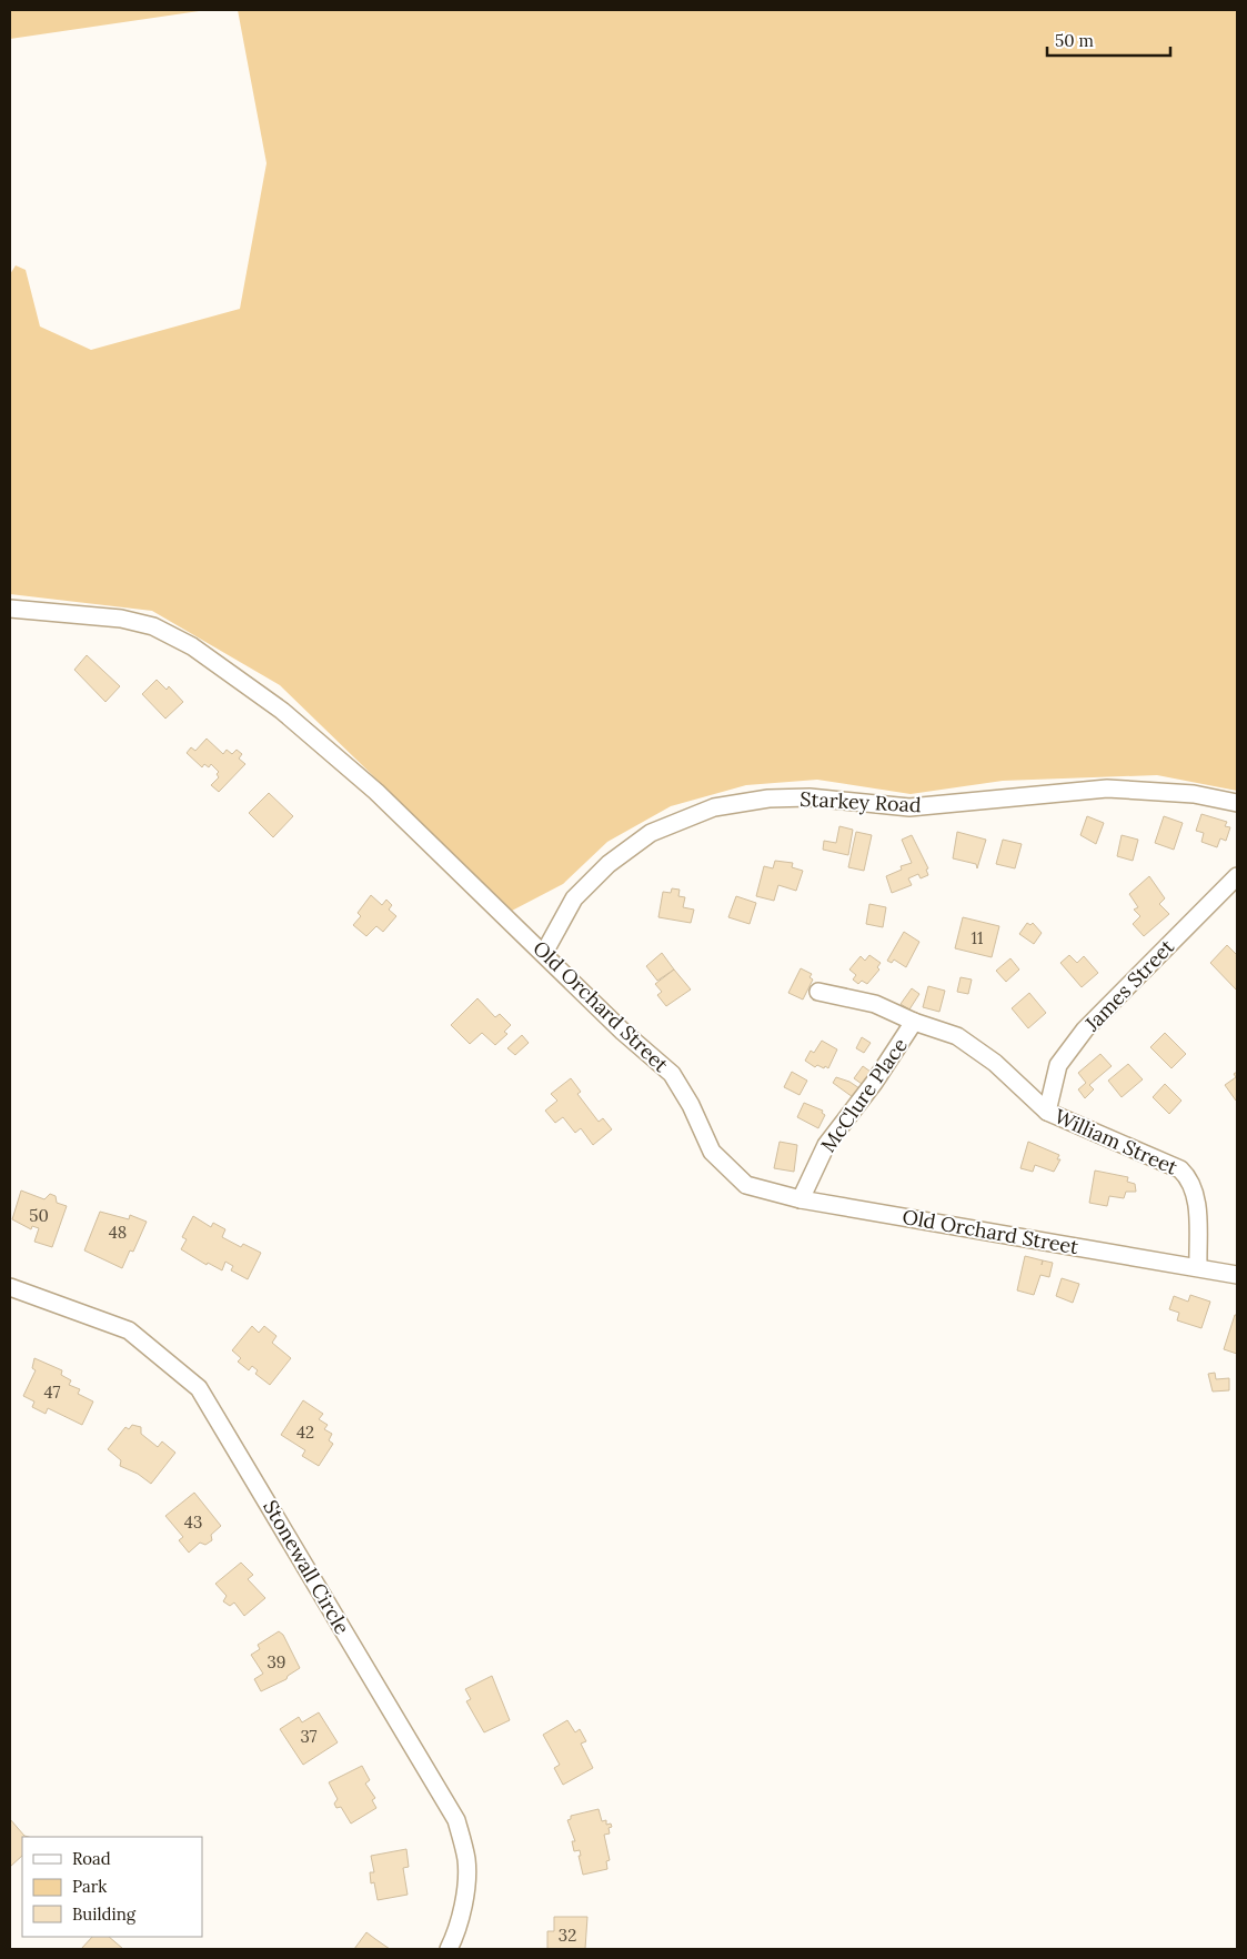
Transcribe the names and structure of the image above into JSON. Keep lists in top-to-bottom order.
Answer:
{
  "streets": {
    "street": [
      "Starkey Road",
      "James Street",
      "Old Orchard Street",
      "McClure Place",
      "William Street",
      "Stonewall Circle"
    ]
  },
  "crossings": [
    ["Starkey Road", "Old Orchard Street"],
    ["James Street", "William Street"],
    ["Old Orchard Street", "McClure Place"],
    ["Old Orchard Street", "William Street"],
    ["McClure Place", "William Street"]
  ],
  "house_numbers": [
    "11",
    "50",
    "48",
    "47",
    "42",
    "43",
    "39",
    "37",
    "32"
  ],
  "legend": ["Road", "Park", "Building"],
  "scale_bar": "50 m"
}
